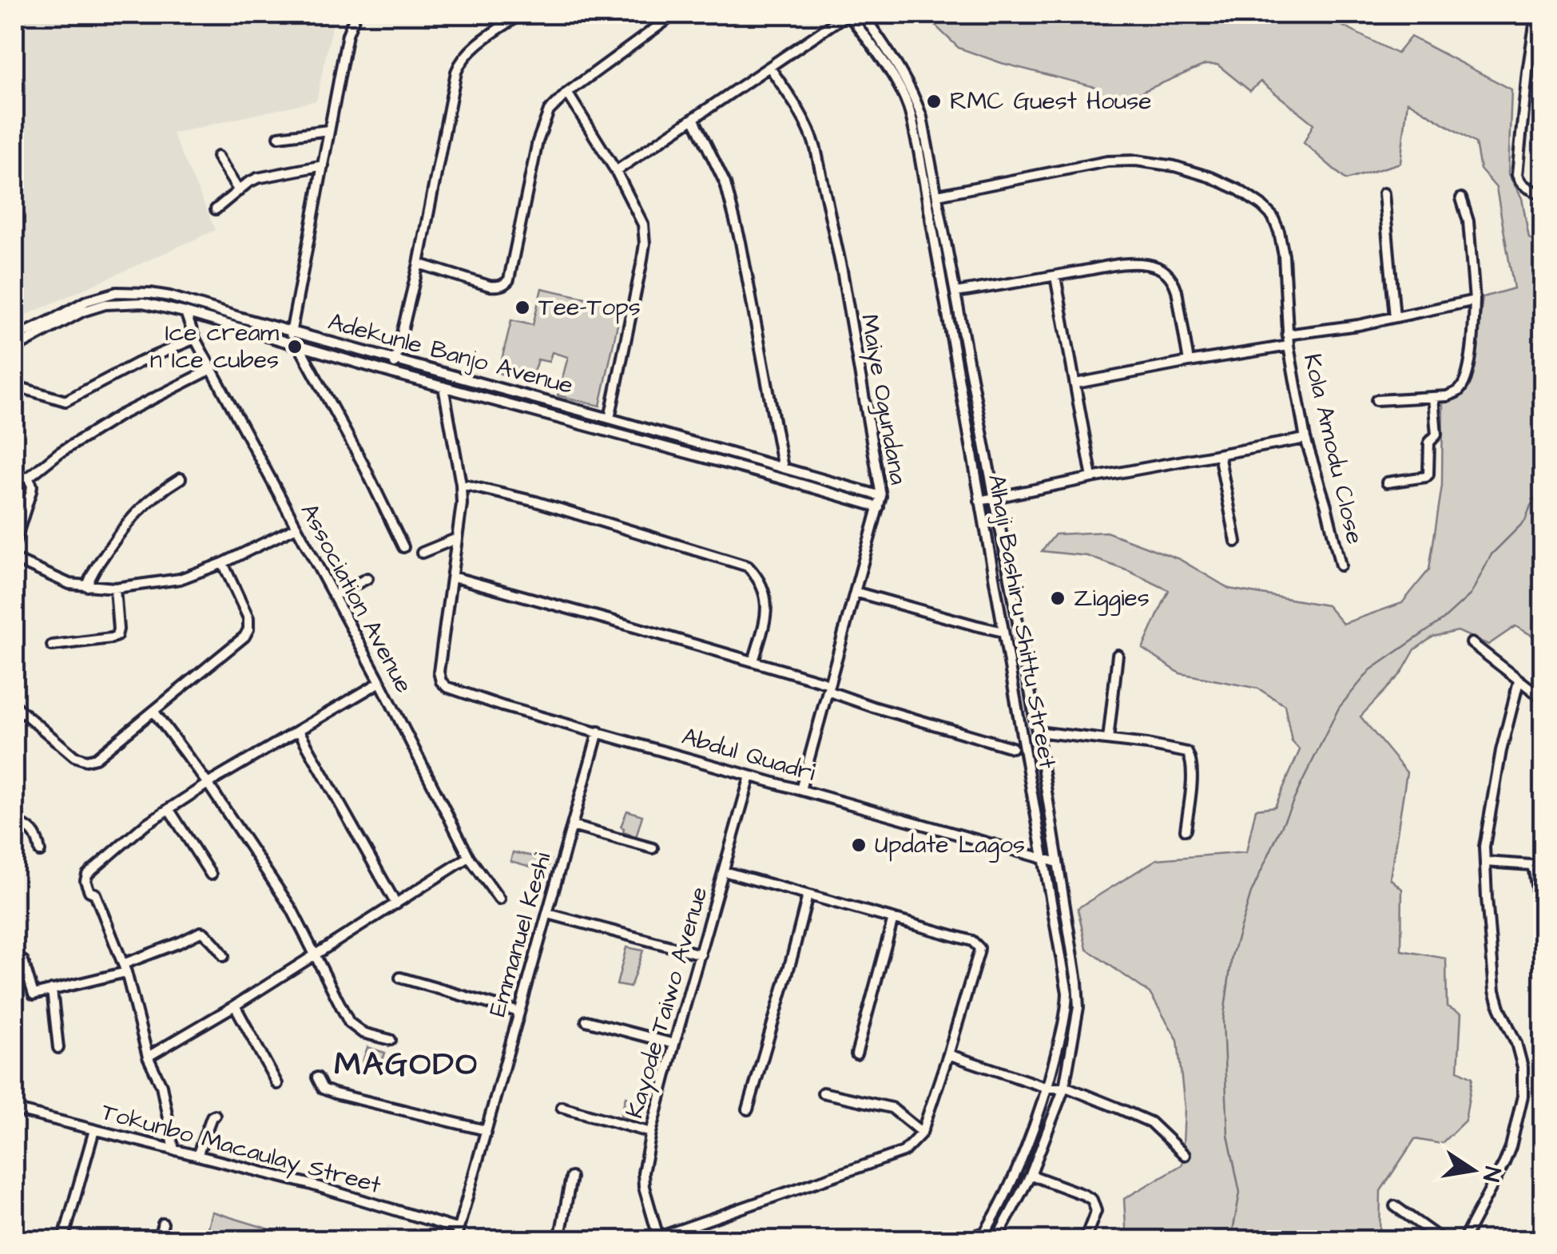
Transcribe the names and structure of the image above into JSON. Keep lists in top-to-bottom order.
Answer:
{
  "streets": {
    "street": [
      "Adekunle Banjo Avenue",
      "Maiye Ogundana",
      "Kola Amodu Close",
      "Association Avenue",
      "Alhaji Bashiru Shittu Street",
      "Abdul Quadri",
      "Emmanuel Keshi",
      "Kayode Taiwo Avenue",
      "Tokunbo Macaulay Street"
    ]
  },
  "crossings": [
    ["Adekunle Banjo Avenue", "Maiye Ogundana"],
    ["Adekunle Banjo Avenue", "Association Avenue"],
    ["Maiye Ogundana", "Abdul Quadri"],
    ["Kola Amodu Close", "Alhaji Bashiru Shittu Street"],
    ["Alhaji Bashiru Shittu Street", "Abdul Quadri"],
    ["Abdul Quadri", "Emmanuel Keshi"],
    ["Abdul Quadri", "Kayode Taiwo Avenue"],
    ["Emmanuel Keshi", "Tokunbo Macaulay Street"]
  ],
  "districts": ["MAGODO"],
  "places": [
    "RMC Guest House",
    "Tee-Tops",
    "Ice cream n Ice cubes",
    "Ziggies",
    "Update Lagos"
  ],
  "north": "right"
}
